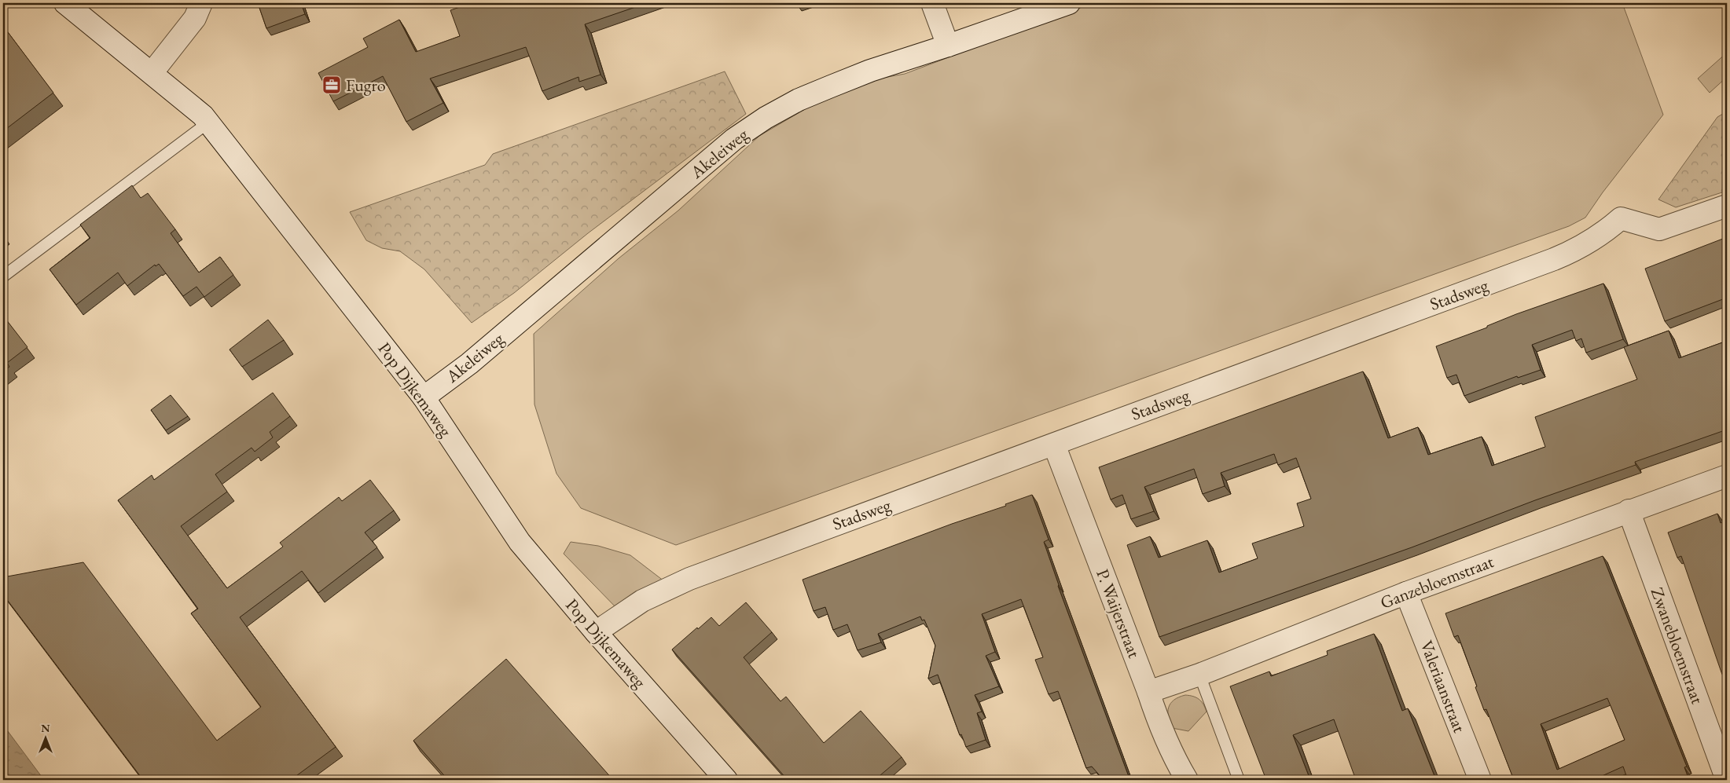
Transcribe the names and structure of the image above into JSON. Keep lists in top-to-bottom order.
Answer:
{
  "streets": {
    "street": [
      "Akeleiweg",
      "Stadsweg",
      "Pop Dijkemaweg",
      "Ganzebloemstraat",
      "P. Waijerstraat",
      "Zwanebloemstraat",
      "Valeriaanstraat"
    ]
  },
  "crossings": [
    ["Akeleiweg", "Pop Dijkemaweg"],
    ["Stadsweg", "Pop Dijkemaweg"],
    ["Stadsweg", "P. Waijerstraat"],
    ["Ganzebloemstraat", "P. Waijerstraat"],
    ["Ganzebloemstraat", "Zwanebloemstraat"],
    ["Ganzebloemstraat", "Valeriaanstraat"]
  ],
  "places": {
    "office": ["Fugro"]
  },
  "north": "top"
}
